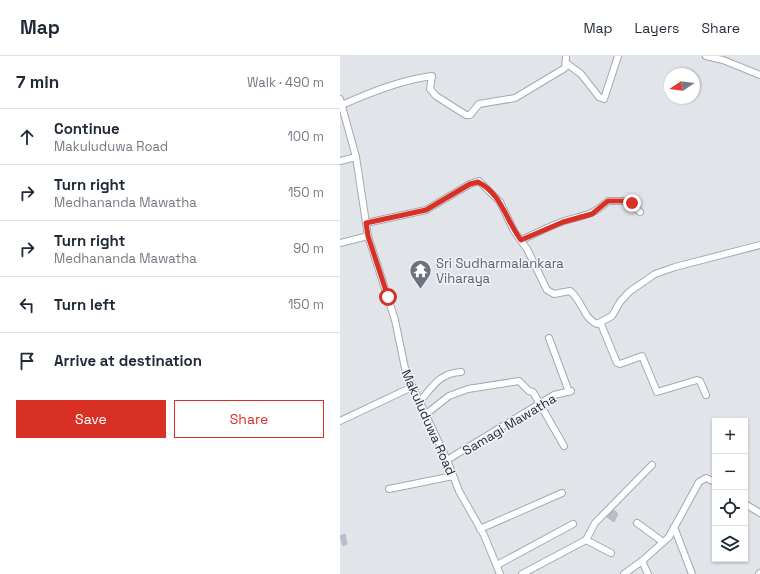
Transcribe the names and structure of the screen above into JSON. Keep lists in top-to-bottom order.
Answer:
{
  "streets": {
    "street": ["Makuluduwa Road", "Samagi Mawatha"]
  },
  "crossings": [
    ["Makuluduwa Road", "Samagi Mawatha"]
  ],
  "places": {
    "temple": ["Sri Sudharmalankara Viharaya"]
  },
  "north": "left",
  "page": {
    "header": "Map",
    "nav": ["Map", "Layers", "Share"],
    "heading": ["7 min", "Walk · 490 m"],
    "list": [
      ["Continue", "Makuluduwa Road", "100 m"],
      ["Turn right", "Medhananda Mawatha", "150 m"],
      ["Turn right", "Medhananda Mawatha", "90 m"],
      ["Turn left", "150 m"],
      "Arrive at destination"
    ],
    "buttons": ["Save", "Share"],
    "map_buttons": ["+", "−"]
  }
}
